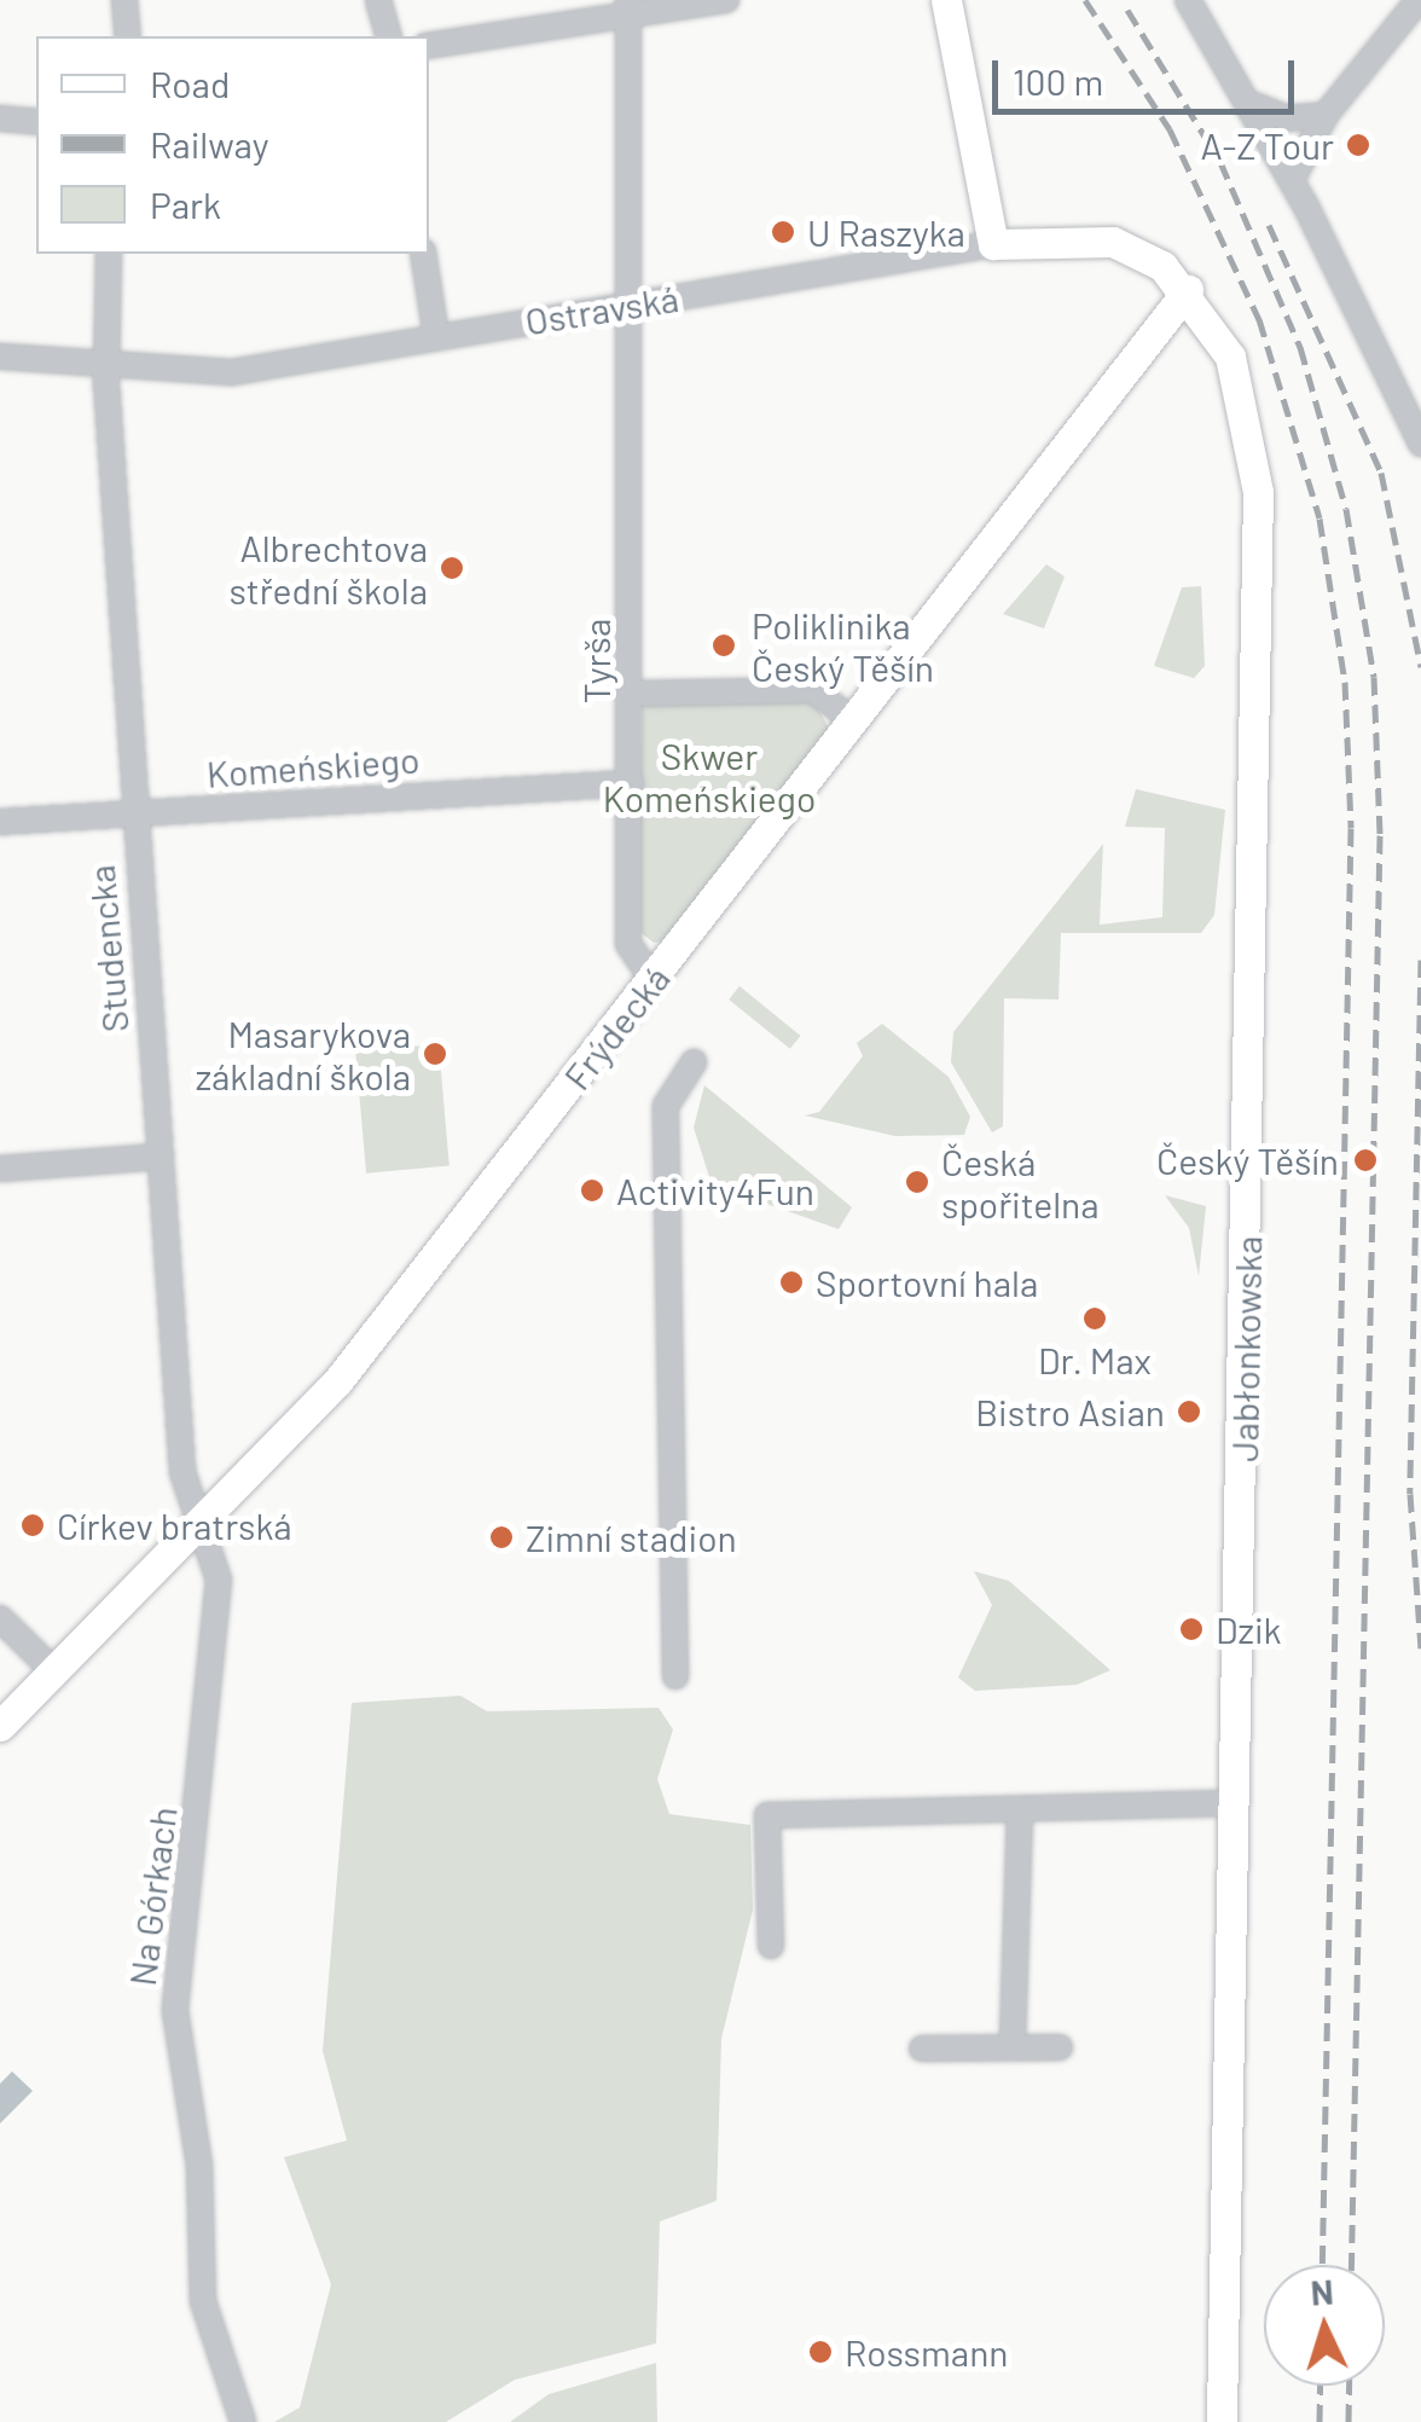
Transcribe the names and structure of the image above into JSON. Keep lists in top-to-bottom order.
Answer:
{
  "streets": {
    "main road": ["Ostravská", "Frýdecká", "Jabłonkowska"],
    "street": [
      "Tyrša",
      "Komeńskiego",
      "Studencka",
      "Na Górkach"
    ]
  },
  "crossings": [
    ["Ostravská", "Tyrša"],
    ["Ostravská", "Studencka"],
    ["Ostravská", "Frýdecká"],
    ["Ostravská", "Jabłonkowska"],
    ["Tyrša", "Komeńskiego"],
    ["Tyrša", "Frýdecká"],
    ["Komeńskiego", "Studencka"],
    ["Studencka", "Frýdecká"],
    ["Studencka", "Na Górkach"],
    ["Frýdecká", "Jabłonkowska"],
    ["Frýdecká", "Na Górkach"]
  ],
  "parks": ["Skwer Komeńskiego"],
  "places": [
    "A-Z Tour",
    "U Raszyka",
    "Albrechtova střední škola",
    "Poliklinika Český Těšín",
    "Masarykova základní škola",
    "Český Těšín",
    "Česká spořitelna",
    "Activity4Fun",
    "Sportovní hala",
    "Dr. Max",
    "Bistro Asian",
    "Církev bratrská",
    "Zimní stadion",
    "Dzik",
    "Rossmann"
  ],
  "legend": ["Road", "Railway", "Park"],
  "scale_bar": "100 m",
  "north": "top"
}
